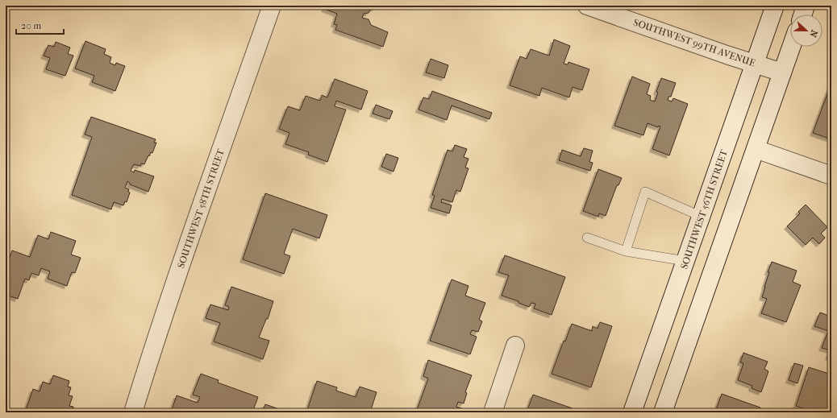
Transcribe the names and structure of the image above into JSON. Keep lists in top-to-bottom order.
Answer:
{
  "streets": {
    "main road": ["SOUTHWEST 99TH AVENUE", "SOUTHWEST 58TH STREET", "SOUTHWEST 56TH STREET"]
  },
  "crossings": [
    ["SOUTHWEST 99TH AVENUE", "SOUTHWEST 56TH STREET"]
  ],
  "scale_bar": "20 m",
  "north": "right"
}
